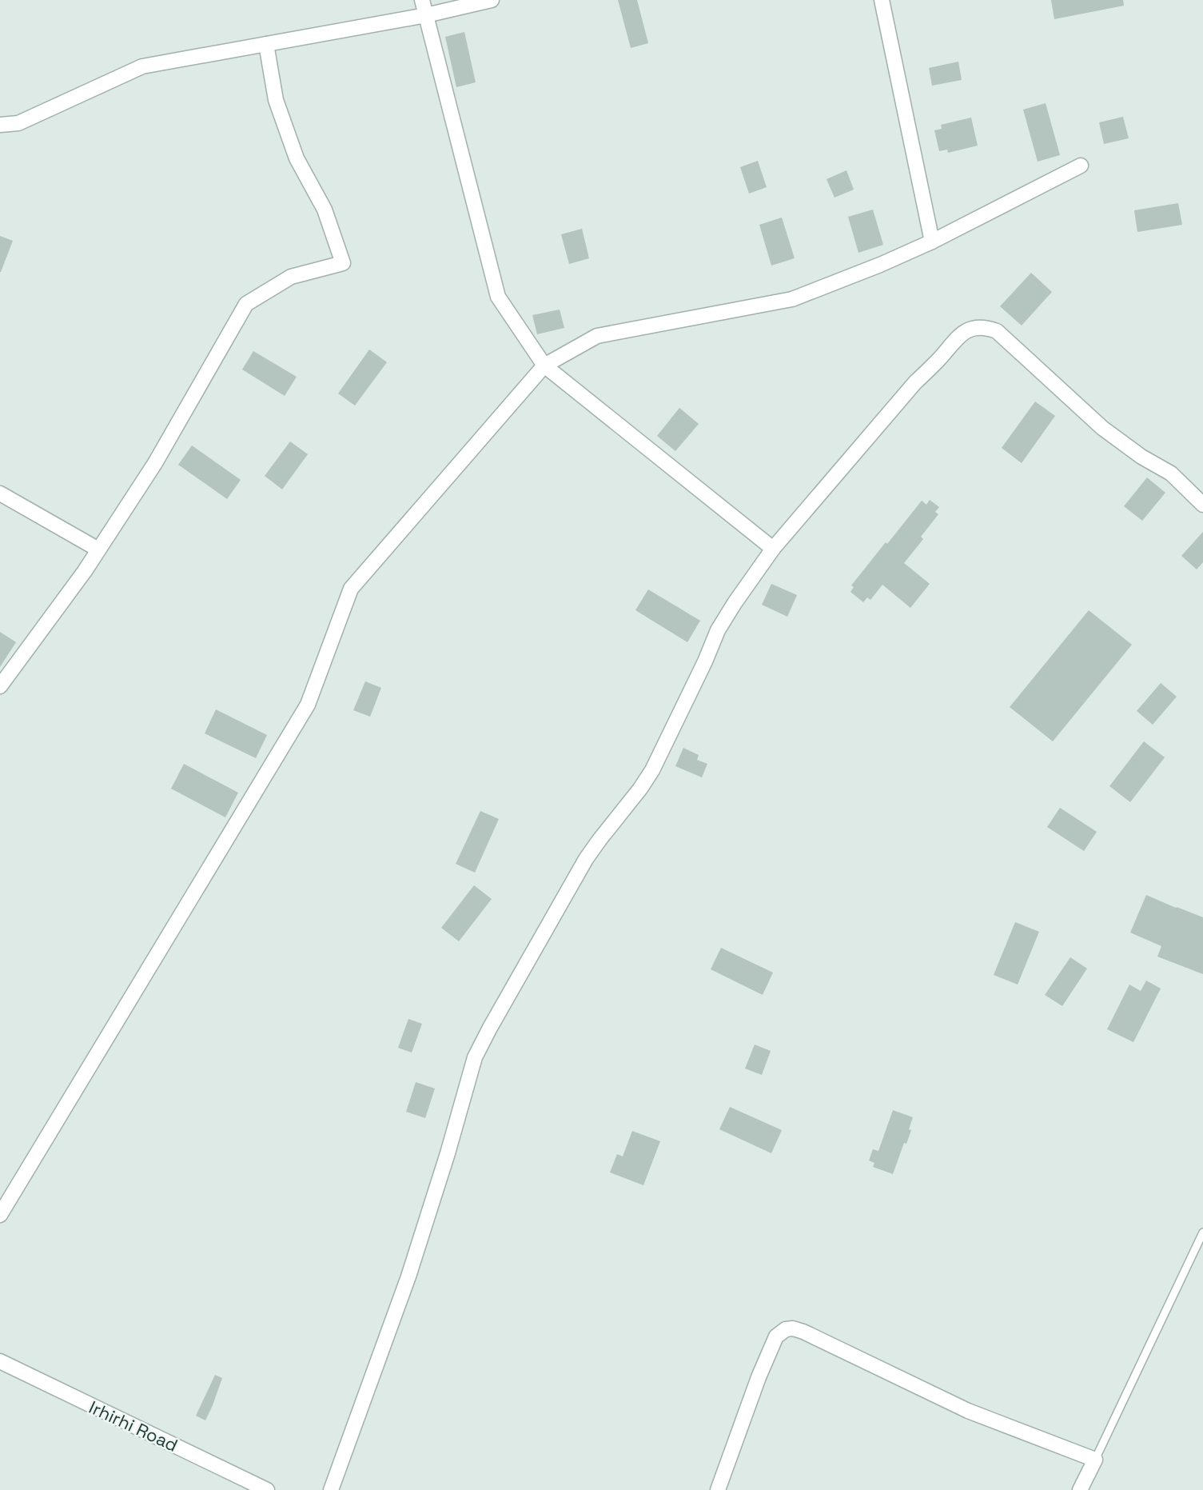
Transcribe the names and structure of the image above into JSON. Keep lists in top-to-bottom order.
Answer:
{
  "streets": {
    "street": ["Irhirhi Road"]
  }
}
